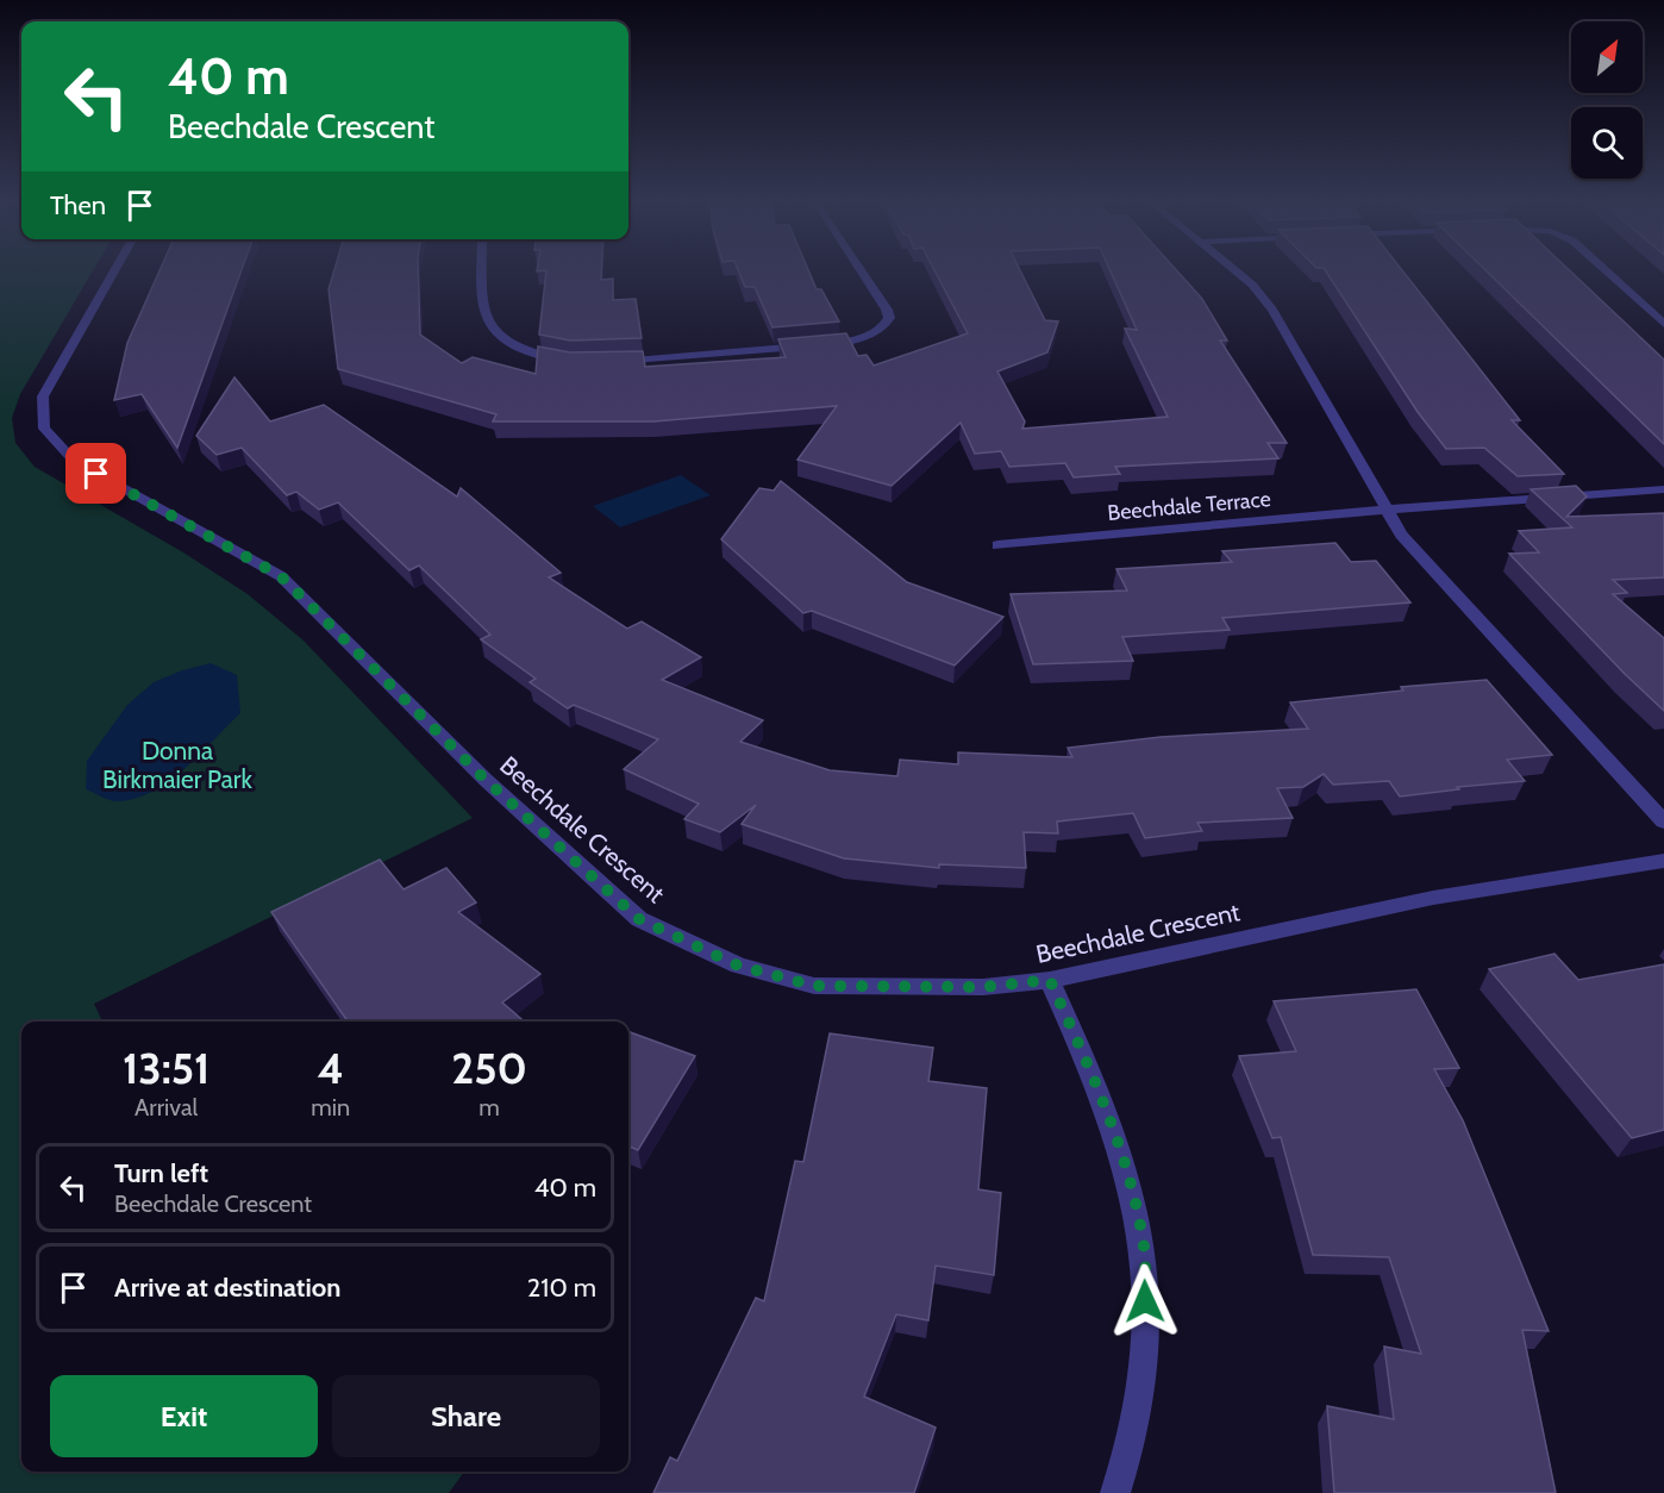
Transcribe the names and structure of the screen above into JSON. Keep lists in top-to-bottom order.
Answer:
{
  "streets": {
    "street": ["Beechdale Terrace", "Beechdale Crescent"]
  },
  "parks": ["Donna Birkmaier Park"],
  "north": "top right",
  "page": {
    "turn": ["40 m", "Beechdale Crescent"],
    "then": "Then",
    "eta": [
      "13:51",
      "Arrival",
      "4",
      "min",
      "250",
      "m"
    ],
    "list": [
      {
        "name": "Turn left",
        "note": "Beechdale Crescent",
        "value": "40 m"
      },
      {
        "name": "Arrive at destination",
        "value": "210 m"
      }
    ],
    "buttons": ["Exit", "Share"]
  }
}
